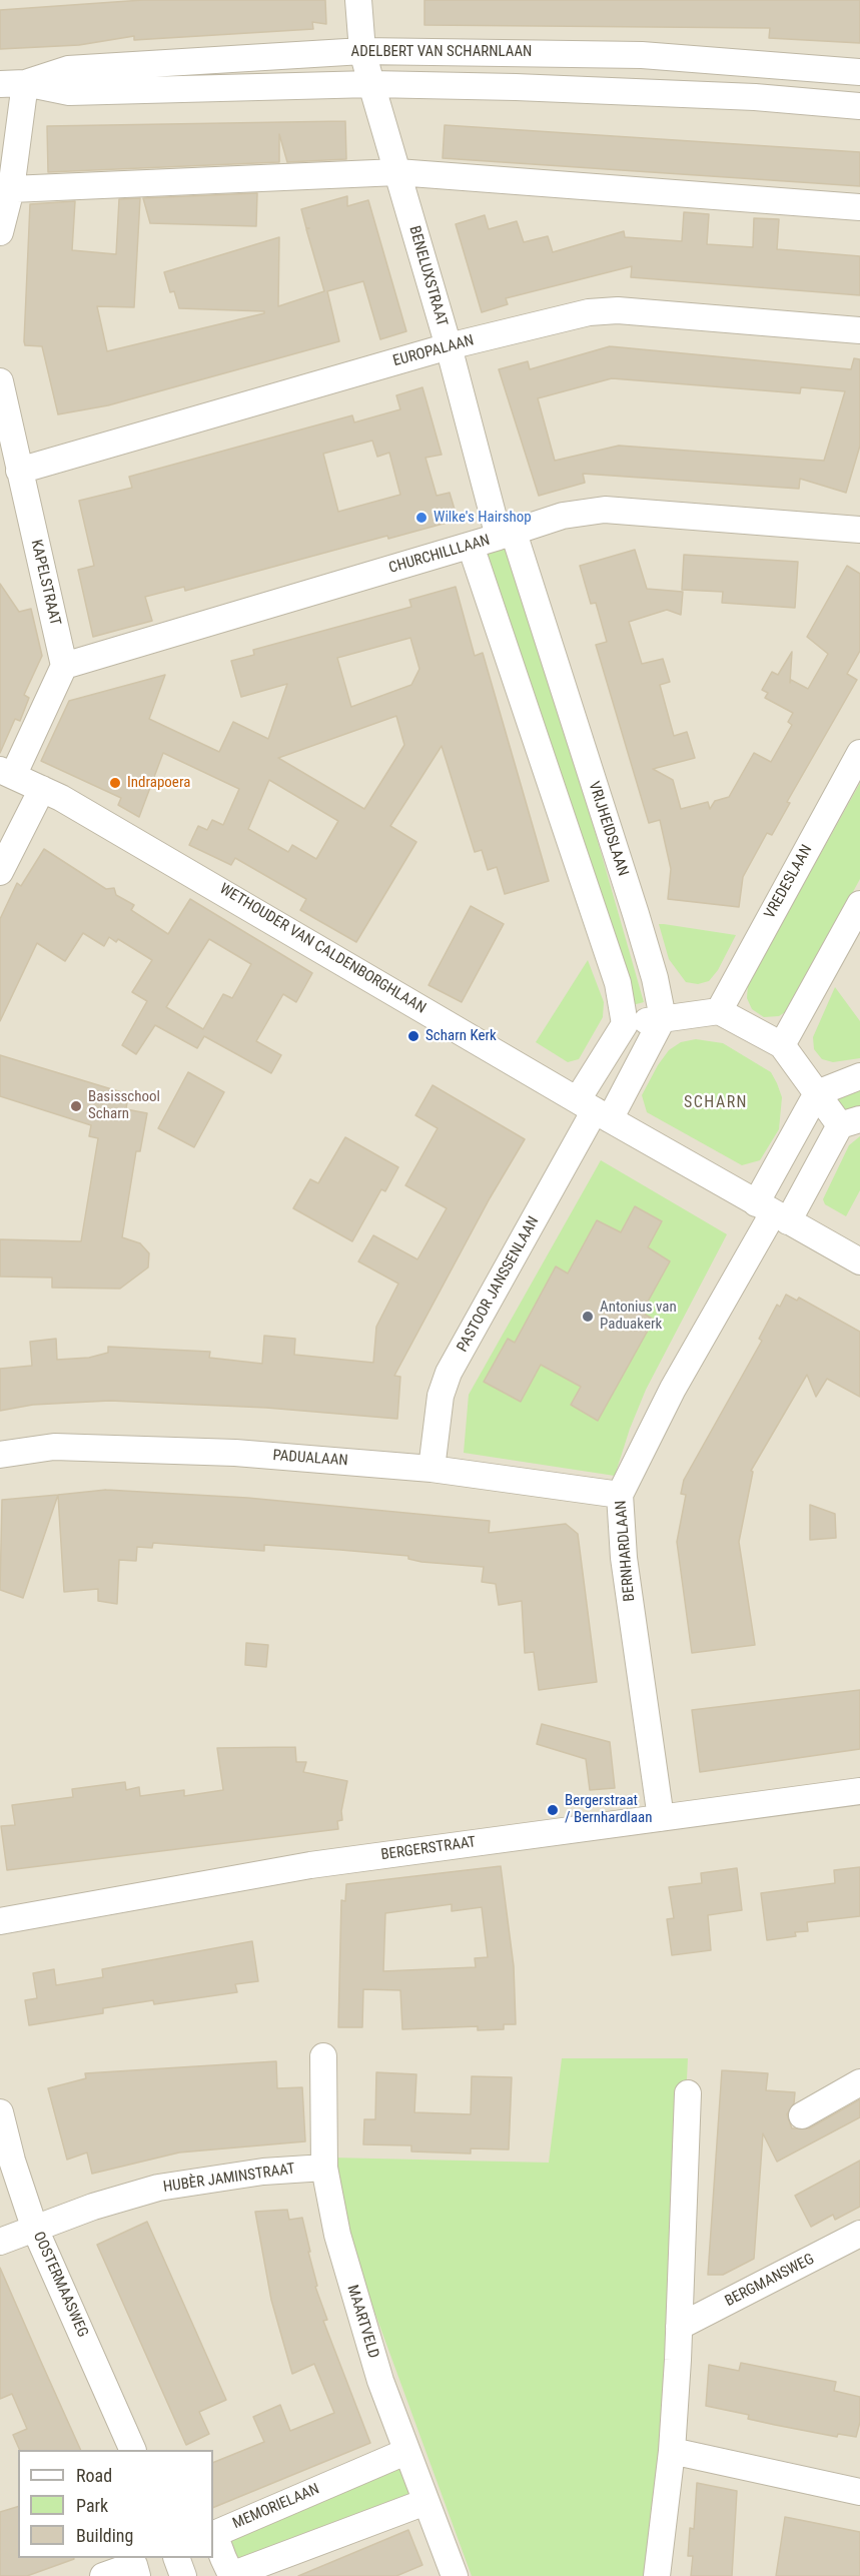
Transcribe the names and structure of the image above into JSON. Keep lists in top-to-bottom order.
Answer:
{
  "streets": {
    "street": [
      "ADELBERT VAN SCHARNLAAN",
      "BENELUXSTRAAT",
      "EUROPALAAN",
      "CHURCHILLLAAN",
      "KAPELSTRAAT",
      "VRIJHEIDSLAAN",
      "VREDESLAAN",
      "WETHOUDER VAN CALDENBORGHLAAN",
      "PASTOOR JANSSENLAAN",
      "PADUALAAN",
      "BERNHARDLAAN",
      "BERGERSTRAAT",
      "HUBÈR JAMINSTRAAT",
      "BERGMANSWEG",
      "OOSTERMAASWEG",
      "MAARTVELD",
      "MEMORIELAAN"
    ]
  },
  "crossings": [
    ["ADELBERT VAN SCHARNLAAN", "BENELUXSTRAAT"],
    ["BENELUXSTRAAT", "EUROPALAAN"],
    ["BENELUXSTRAAT", "CHURCHILLLAAN"],
    ["BENELUXSTRAAT", "VRIJHEIDSLAAN"],
    ["EUROPALAAN", "KAPELSTRAAT"],
    ["CHURCHILLLAAN", "KAPELSTRAAT"],
    ["CHURCHILLLAAN", "VRIJHEIDSLAAN"],
    ["WETHOUDER VAN CALDENBORGHLAAN", "PASTOOR JANSSENLAAN"],
    ["WETHOUDER VAN CALDENBORGHLAAN", "BERNHARDLAAN"],
    ["PASTOOR JANSSENLAAN", "PADUALAAN"],
    ["PADUALAAN", "BERNHARDLAAN"],
    ["BERNHARDLAAN", "BERGERSTRAAT"],
    ["HUBÈR JAMINSTRAAT", "OOSTERMAASWEG"],
    ["HUBÈR JAMINSTRAAT", "MAARTVELD"],
    ["MAARTVELD", "MEMORIELAAN"]
  ],
  "districts": ["SCHARN"],
  "places": [
    "Wilke's Hairshop",
    "Indrapoera",
    "Scharn Kerk",
    "Basisschool Scharn",
    "Antonius van Paduakerk",
    "Bergerstraat / Bernhardlaan"
  ],
  "legend": ["Road", "Park", "Building"]
}
